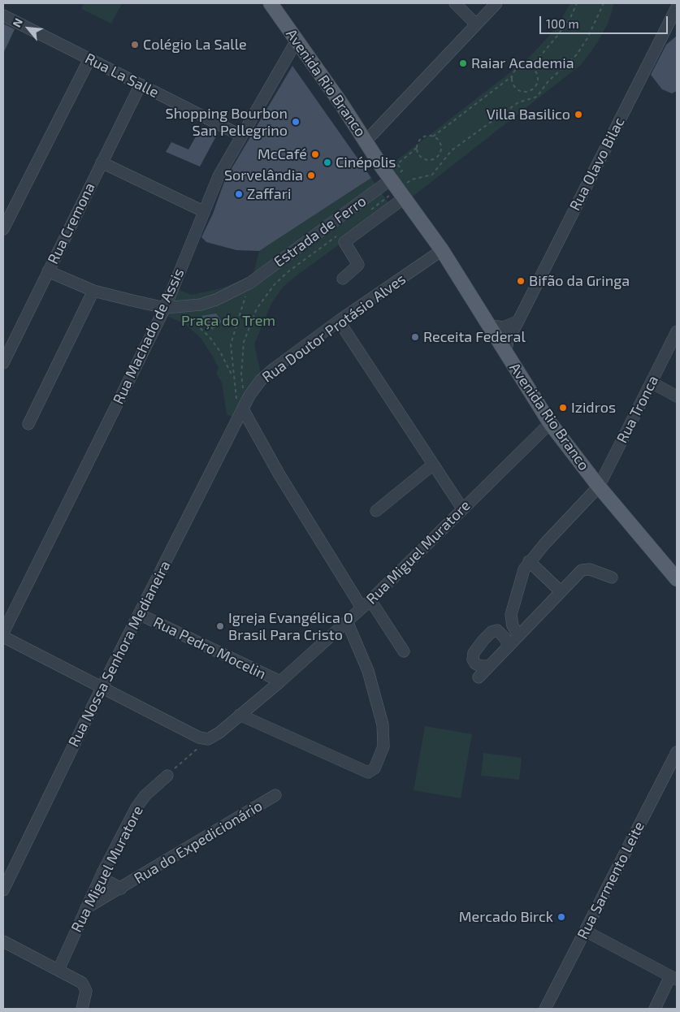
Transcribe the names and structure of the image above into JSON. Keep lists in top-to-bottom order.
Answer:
{
  "streets": {
    "main road": ["Avenida Rio Branco"],
    "street": [
      "Rua La Salle",
      "Rua Olavo Bilac",
      "Rua Cremona",
      "Estrada de Ferro",
      "Rua Doutor Protásio Alves",
      "Rua Machado de Assis",
      "Rua Tronca",
      "Rua Miguel Muratore",
      "Rua Pedro Mocelin",
      "Rua Nossa Senhora Medianeira",
      "Rua do Expedicionário",
      "Rua Sarmento Leite"
    ]
  },
  "crossings": [
    ["Rua La Salle", "Rua Cremona"],
    ["Rua La Salle", "Rua Machado de Assis"],
    ["Avenida Rio Branco", "Rua Olavo Bilac"],
    ["Avenida Rio Branco", "Estrada de Ferro"],
    ["Avenida Rio Branco", "Rua Doutor Protásio Alves"],
    ["Avenida Rio Branco", "Rua Machado de Assis"],
    ["Avenida Rio Branco", "Rua Tronca"],
    ["Avenida Rio Branco", "Rua Miguel Muratore"],
    ["Rua Cremona", "Estrada de Ferro"],
    ["Estrada de Ferro", "Rua Machado de Assis"],
    ["Rua Doutor Protásio Alves", "Rua Nossa Senhora Medianeira"],
    ["Rua Miguel Muratore", "Rua Pedro Mocelin"],
    ["Rua Miguel Muratore", "Rua do Expedicionário"],
    ["Rua Pedro Mocelin", "Rua Nossa Senhora Medianeira"]
  ],
  "parks": ["Praça do Trem"],
  "places": [
    "Colégio La Salle",
    "Raiar Academia",
    "Villa Basilico",
    "Shopping Bourbon San Pellegrino",
    "McCafé",
    "Cinépolis",
    "Sorvelândia",
    "Zaffari",
    "Bifão da Gringa",
    "Receita Federal",
    "Izidros",
    "Igreja Evangélica O Brasil Para Cristo",
    "Mercado Birck"
  ],
  "scale_bar": "100 m",
  "north": "top left"
}
